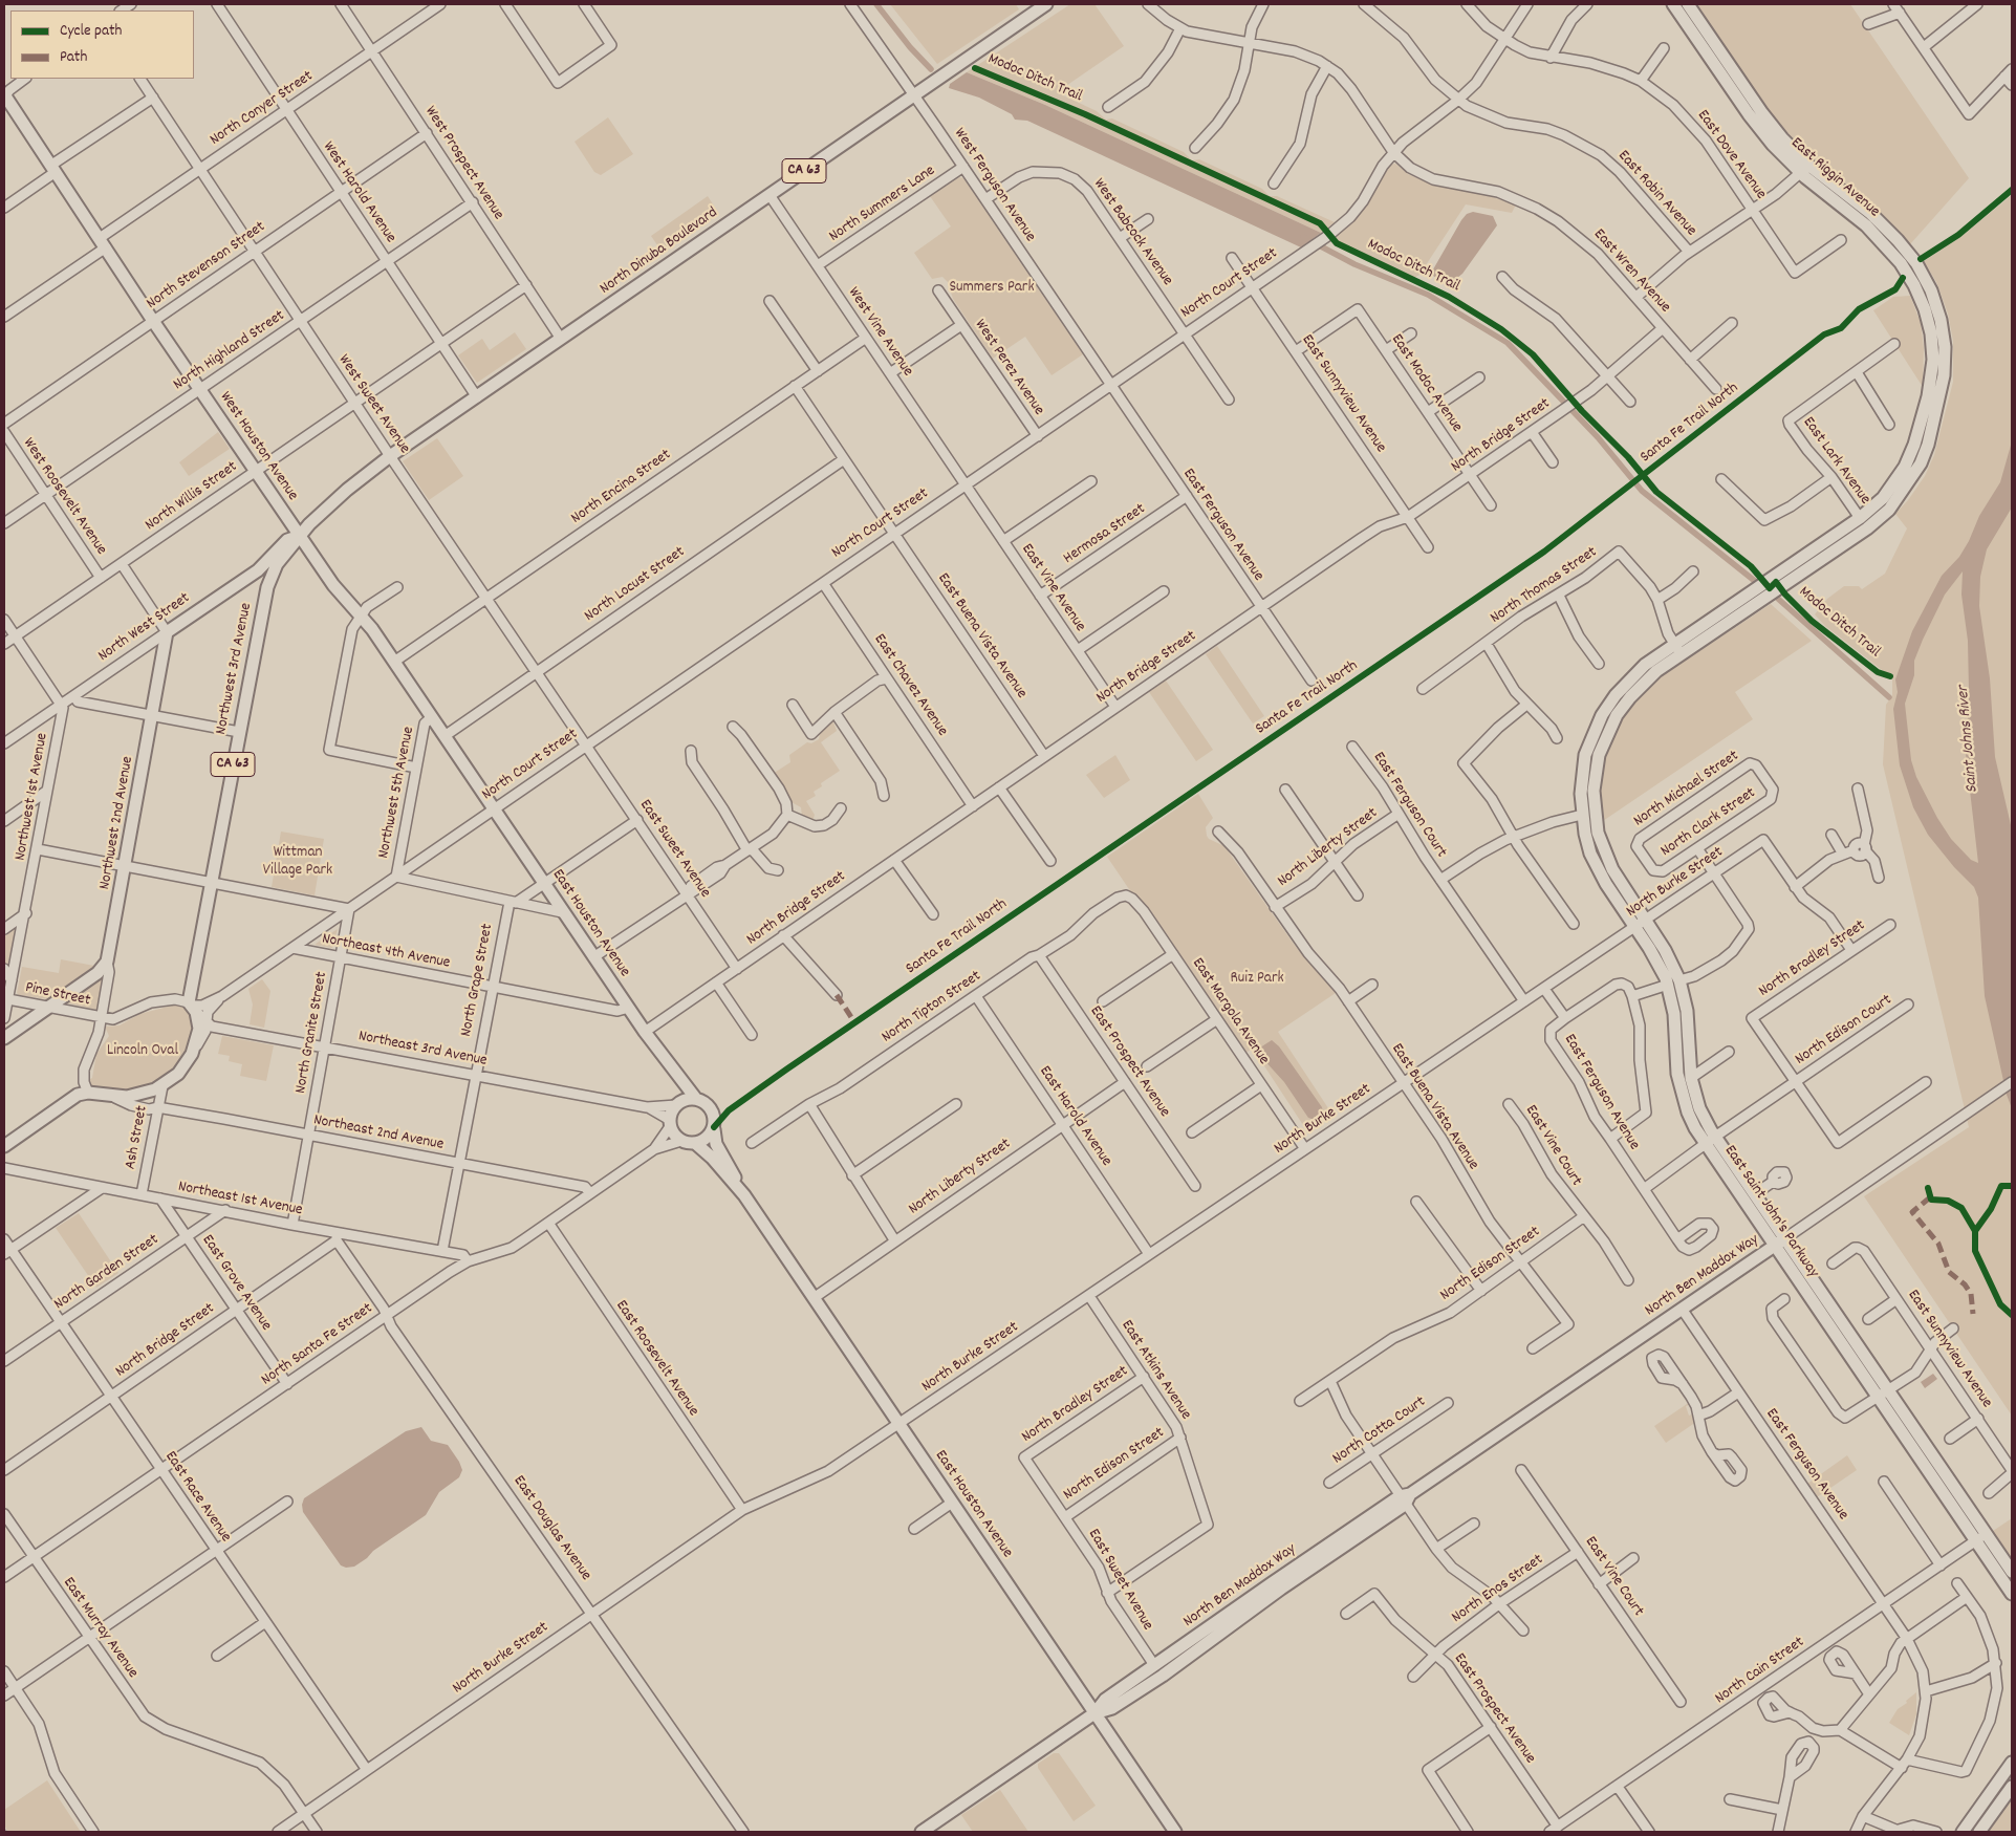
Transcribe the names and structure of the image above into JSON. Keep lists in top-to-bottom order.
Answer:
{
  "streets": {
    "main road": [
      "CA 63",
      "East Riggin Avenue",
      "North Dinuba Boulevard",
      "West Houston Avenue",
      "North West Street",
      "Northwest 3rd Avenue",
      "Northwest 2nd Avenue",
      "East Houston Avenue",
      "East Saint John's Parkway",
      "North Ben Maddox Way"
    ],
    "street": [
      "North Conyer Street",
      "East Dove Avenue",
      "West Prospect Avenue",
      "West Ferguson Avenue",
      "West Harold Avenue",
      "East Robin Avenue",
      "North Summers Lane",
      "West Babcock Avenue",
      "North Stevenson Street",
      "East Wren Avenue",
      "North Court Street",
      "West Vine Avenue",
      "North Highland Street",
      "West Perez Avenue",
      "East Modoc Avenue",
      "East Sunnyview Avenue",
      "West Sweet Avenue",
      "North Bridge Street",
      "East Lark Avenue",
      "North Encina Street",
      "West Roosevelt Avenue",
      "North Willis Street",
      "East Ferguson Avenue",
      "Hermosa Street",
      "North Locust Street",
      "North Thomas Street",
      "East Vine Avenue",
      "East Buena Vista Avenue",
      "East Chavez Avenue",
      "North Michael Street",
      "Northwest 5th Avenue",
      "Northwest 1st Avenue",
      "East Ferguson Court",
      "North Clark Street",
      "North Liberty Street",
      "East Sweet Avenue",
      "North Burke Street",
      "Northeast 4th Avenue",
      "North Bradley Street",
      "North Grape Street",
      "Pine Street",
      "North Tipton Street",
      "East Margola Avenue",
      "North Edison Court",
      "North Granite Street",
      "Northeast 3rd Avenue",
      "East Prospect Avenue",
      "East Harold Avenue",
      "Northeast 2nd Avenue",
      "Ash Street",
      "East Vine Court",
      "Northeast 1st Avenue",
      "North Edison Street",
      "North Garden Street",
      "East Grove Avenue",
      "North Santa Fe Street",
      "East Roosevelt Avenue",
      "East Atkins Avenue",
      "North Cotta Court",
      "East Race Avenue",
      "East Douglas Avenue",
      "North Enos Street",
      "East Murray Avenue",
      "North Cain Street"
    ],
    "cycle path": ["Modoc Ditch Trail", "Santa Fe Trail North"]
  },
  "crossings": [
    ["North Conyer Street", "West Prospect Avenue"],
    ["North Conyer Street", "West Harold Avenue"],
    ["North Conyer Street", "West Sweet Avenue"],
    ["North Conyer Street", "West Houston Avenue"],
    ["East Dove Avenue", "North Court Street"],
    ["West Prospect Avenue", "North Dinuba Boulevard"],
    ["West Prospect Avenue", "North Stevenson Street"],
    ["West Prospect Avenue", "North Highland Street"],
    ["West Prospect Avenue", "North Willis Street"],
    ["CA 63", "North Court Street"],
    ["CA 63", "Northwest 3rd Avenue"],
    ["CA 63", "Northeast 3rd Avenue"],
    ["CA 63", "Northeast 2nd Avenue"],
    ["CA 63", "Ash Street"],
    ["West Ferguson Avenue", "North Summers Lane"],
    ["West Ferguson Avenue", "West Babcock Avenue"],
    ["West Ferguson Avenue", "North Dinuba Boulevard"],
    ["West Ferguson Avenue", "North Court Street"],
    ["West Ferguson Avenue", "East Ferguson Avenue"],
    ["West Harold Avenue", "North Dinuba Boulevard"],
    ["West Harold Avenue", "North Stevenson Street"],
    ["West Harold Avenue", "North Highland Street"],
    ["West Harold Avenue", "North Willis Street"],
    ["East Robin Avenue", "North Court Street"],
    ["North Summers Lane", "West Vine Avenue"],
    ["West Babcock Avenue", "North Court Street"],
    ["North Dinuba Boulevard", "West Vine Avenue"],
    ["North Dinuba Boulevard", "West Sweet Avenue"],
    ["North Dinuba Boulevard", "West Houston Avenue"],
    ["North Dinuba Boulevard", "North West Street"],
    ["North Dinuba Boulevard", "Northwest 3rd Avenue"],
    ["North Stevenson Street", "West Sweet Avenue"],
    ["North Stevenson Street", "West Houston Avenue"],
    ["East Wren Avenue", "North Court Street"],
    ["East Wren Avenue", "North Bridge Street"],
    ["North Court Street", "West Vine Avenue"],
    ["North Court Street", "West Perez Avenue"],
    ["North Court Street", "East Sunnyview Avenue"],
    ["North Court Street", "West Sweet Avenue"],
    ["North Court Street", "West Houston Avenue"],
    ["North Court Street", "East Ferguson Avenue"],
    ["North Court Street", "East Vine Avenue"],
    ["North Court Street", "East Buena Vista Avenue"],
    ["North Court Street", "Northwest 3rd Avenue"],
    ["North Court Street", "East Chavez Avenue"],
    ["North Court Street", "Northwest 5th Avenue"],
    ["North Court Street", "East Sweet Avenue"],
    ["North Court Street", "East Houston Avenue"],
    ["North Court Street", "Northeast 4th Avenue"],
    ["North Court Street", "North Granite Street"],
    ["North Court Street", "Northeast 3rd Avenue"],
    ["West Vine Avenue", "North Encina Street"],
    ["West Vine Avenue", "East Vine Avenue"],
    ["North Highland Street", "West Sweet Avenue"],
    ["North Highland Street", "West Houston Avenue"],
    ["North Highland Street", "West Roosevelt Avenue"],
    ["East Modoc Avenue", "East Sunnyview Avenue"],
    ["East Modoc Avenue", "North Bridge Street"],
    ["East Sunnyview Avenue", "North Bridge Street"],
    ["West Sweet Avenue", "North Encina Street"],
    ["West Sweet Avenue", "North Willis Street"],
    ["West Sweet Avenue", "North Locust Street"],
    ["West Sweet Avenue", "East Sweet Avenue"],
    ["North Bridge Street", "East Ferguson Avenue"],
    ["North Bridge Street", "East Vine Avenue"],
    ["North Bridge Street", "East Buena Vista Avenue"],
    ["North Bridge Street", "East Chavez Avenue"],
    ["North Bridge Street", "East Sweet Avenue"],
    ["North Bridge Street", "East Houston Avenue"],
    ["North Bridge Street", "Northeast 1st Avenue"],
    ["North Bridge Street", "East Grove Avenue"],
    ["North Bridge Street", "East Race Avenue"],
    ["North Bridge Street", "East Douglas Avenue"],
    ["West Houston Avenue", "North Encina Street"],
    ["West Houston Avenue", "North Willis Street"],
    ["West Houston Avenue", "North Locust Street"],
    ["West Houston Avenue", "North West Street"],
    ["West Houston Avenue", "Northwest 3rd Avenue"],
    ["West Houston Avenue", "Northwest 5th Avenue"],
    ["West Houston Avenue", "East Houston Avenue"],
    ["East Lark Avenue", "East Saint John's Parkway"],
    ["North Encina Street", "East Buena Vista Avenue"],
    ["West Roosevelt Avenue", "North Willis Street"],
    ["West Roosevelt Avenue", "North West Street"],
    ["West Roosevelt Avenue", "Northwest 2nd Avenue"],
    ["East Ferguson Avenue", "Hermosa Street"],
    ["East Ferguson Avenue", "North Burke Street"],
    ["East Ferguson Avenue", "North Ben Maddox Way"],
    ["East Ferguson Avenue", "North Cain Street"],
    ["Hermosa Street", "East Vine Avenue"],
    ["North Locust Street", "East Buena Vista Avenue"],
    ["North West Street", "Northwest 3rd Avenue"],
    ["North West Street", "Northwest 1st Avenue"],
    ["North West Street", "Northwest 2nd Avenue"],
    ["East Buena Vista Avenue", "North Liberty Street"],
    ["East Buena Vista Avenue", "North Burke Street"],
    ["East Buena Vista Avenue", "North Edison Street"],
    ["Northwest 3rd Avenue", "Northeast 3rd Avenue"],
    ["North Michael Street", "North Clark Street"],
    ["Northwest 1st Avenue", "Pine Street"],
    ["East Ferguson Court", "North Liberty Street"],
    ["Northwest 2nd Avenue", "Pine Street"],
    ["North Liberty Street", "East Houston Avenue"],
    ["North Liberty Street", "East Prospect Avenue"],
    ["North Liberty Street", "East Harold Avenue"],
    ["East Sweet Avenue", "North Bradley Street"],
    ["East Sweet Avenue", "North Edison Street"],
    ["East Sweet Avenue", "North Ben Maddox Way"],
    ["East Sweet Avenue", "East Atkins Avenue"],
    ["North Burke Street", "East Houston Avenue"],
    ["North Burke Street", "East Margola Avenue"],
    ["North Burke Street", "East Harold Avenue"],
    ["North Burke Street", "East Saint John's Parkway"],
    ["North Burke Street", "East Roosevelt Avenue"],
    ["North Burke Street", "East Atkins Avenue"],
    ["North Burke Street", "East Race Avenue"],
    ["North Burke Street", "East Douglas Avenue"],
    ["North Burke Street", "East Murray Avenue"],
    ["East Houston Avenue", "Northeast 4th Avenue"],
    ["East Houston Avenue", "Northeast 3rd Avenue"],
    ["East Houston Avenue", "North Ben Maddox Way"],
    ["East Houston Avenue", "North Santa Fe Street"],
    ["Northeast 4th Avenue", "North Grape Street"],
    ["Northeast 4th Avenue", "North Granite Street"],
    ["North Bradley Street", "North Edison Court"],
    ["North Bradley Street", "East Atkins Avenue"],
    ["North Grape Street", "Northeast 3rd Avenue"],
    ["North Grape Street", "Northeast 2nd Avenue"],
    ["North Grape Street", "Northeast 1st Avenue"],
    ["North Tipton Street", "East Margola Avenue"],
    ["North Tipton Street", "East Prospect Avenue"],
    ["North Tipton Street", "East Harold Avenue"],
    ["North Granite Street", "Northeast 3rd Avenue"],
    ["North Granite Street", "Northeast 2nd Avenue"],
    ["North Granite Street", "Northeast 1st Avenue"],
    ["Northeast 3rd Avenue", "North Santa Fe Street"],
    ["East Prospect Avenue", "North Enos Street"],
    ["East Prospect Avenue", "North Cain Street"],
    ["Northeast 2nd Avenue", "Ash Street"],
    ["Northeast 2nd Avenue", "North Santa Fe Street"],
    ["Ash Street", "Northeast 1st Avenue"],
    ["East Vine Court", "North Edison Street"],
    ["East Vine Court", "North Enos Street"],
    ["Northeast 1st Avenue", "North Garden Street"],
    ["Northeast 1st Avenue", "East Grove Avenue"],
    ["Northeast 1st Avenue", "North Santa Fe Street"],
    ["Northeast 1st Avenue", "East Douglas Avenue"],
    ["East Saint John's Parkway", "North Ben Maddox Way"],
    ["East Saint John's Parkway", "North Cain Street"],
    ["North Edison Street", "East Atkins Avenue"],
    ["North Garden Street", "East Grove Avenue"],
    ["North Garden Street", "East Race Avenue"],
    ["East Grove Avenue", "North Santa Fe Street"],
    ["North Santa Fe Street", "East Roosevelt Avenue"],
    ["North Santa Fe Street", "East Race Avenue"],
    ["North Santa Fe Street", "East Douglas Avenue"],
    ["North Santa Fe Street", "East Murray Avenue"]
  ],
  "water": ["Saint Johns River"],
  "parks": [
    "Summers Park",
    "Wittman Village Park",
    "Ruiz Park",
    "Lincoln Oval"
  ],
  "legend": ["Cycle path", "Path"]
}
